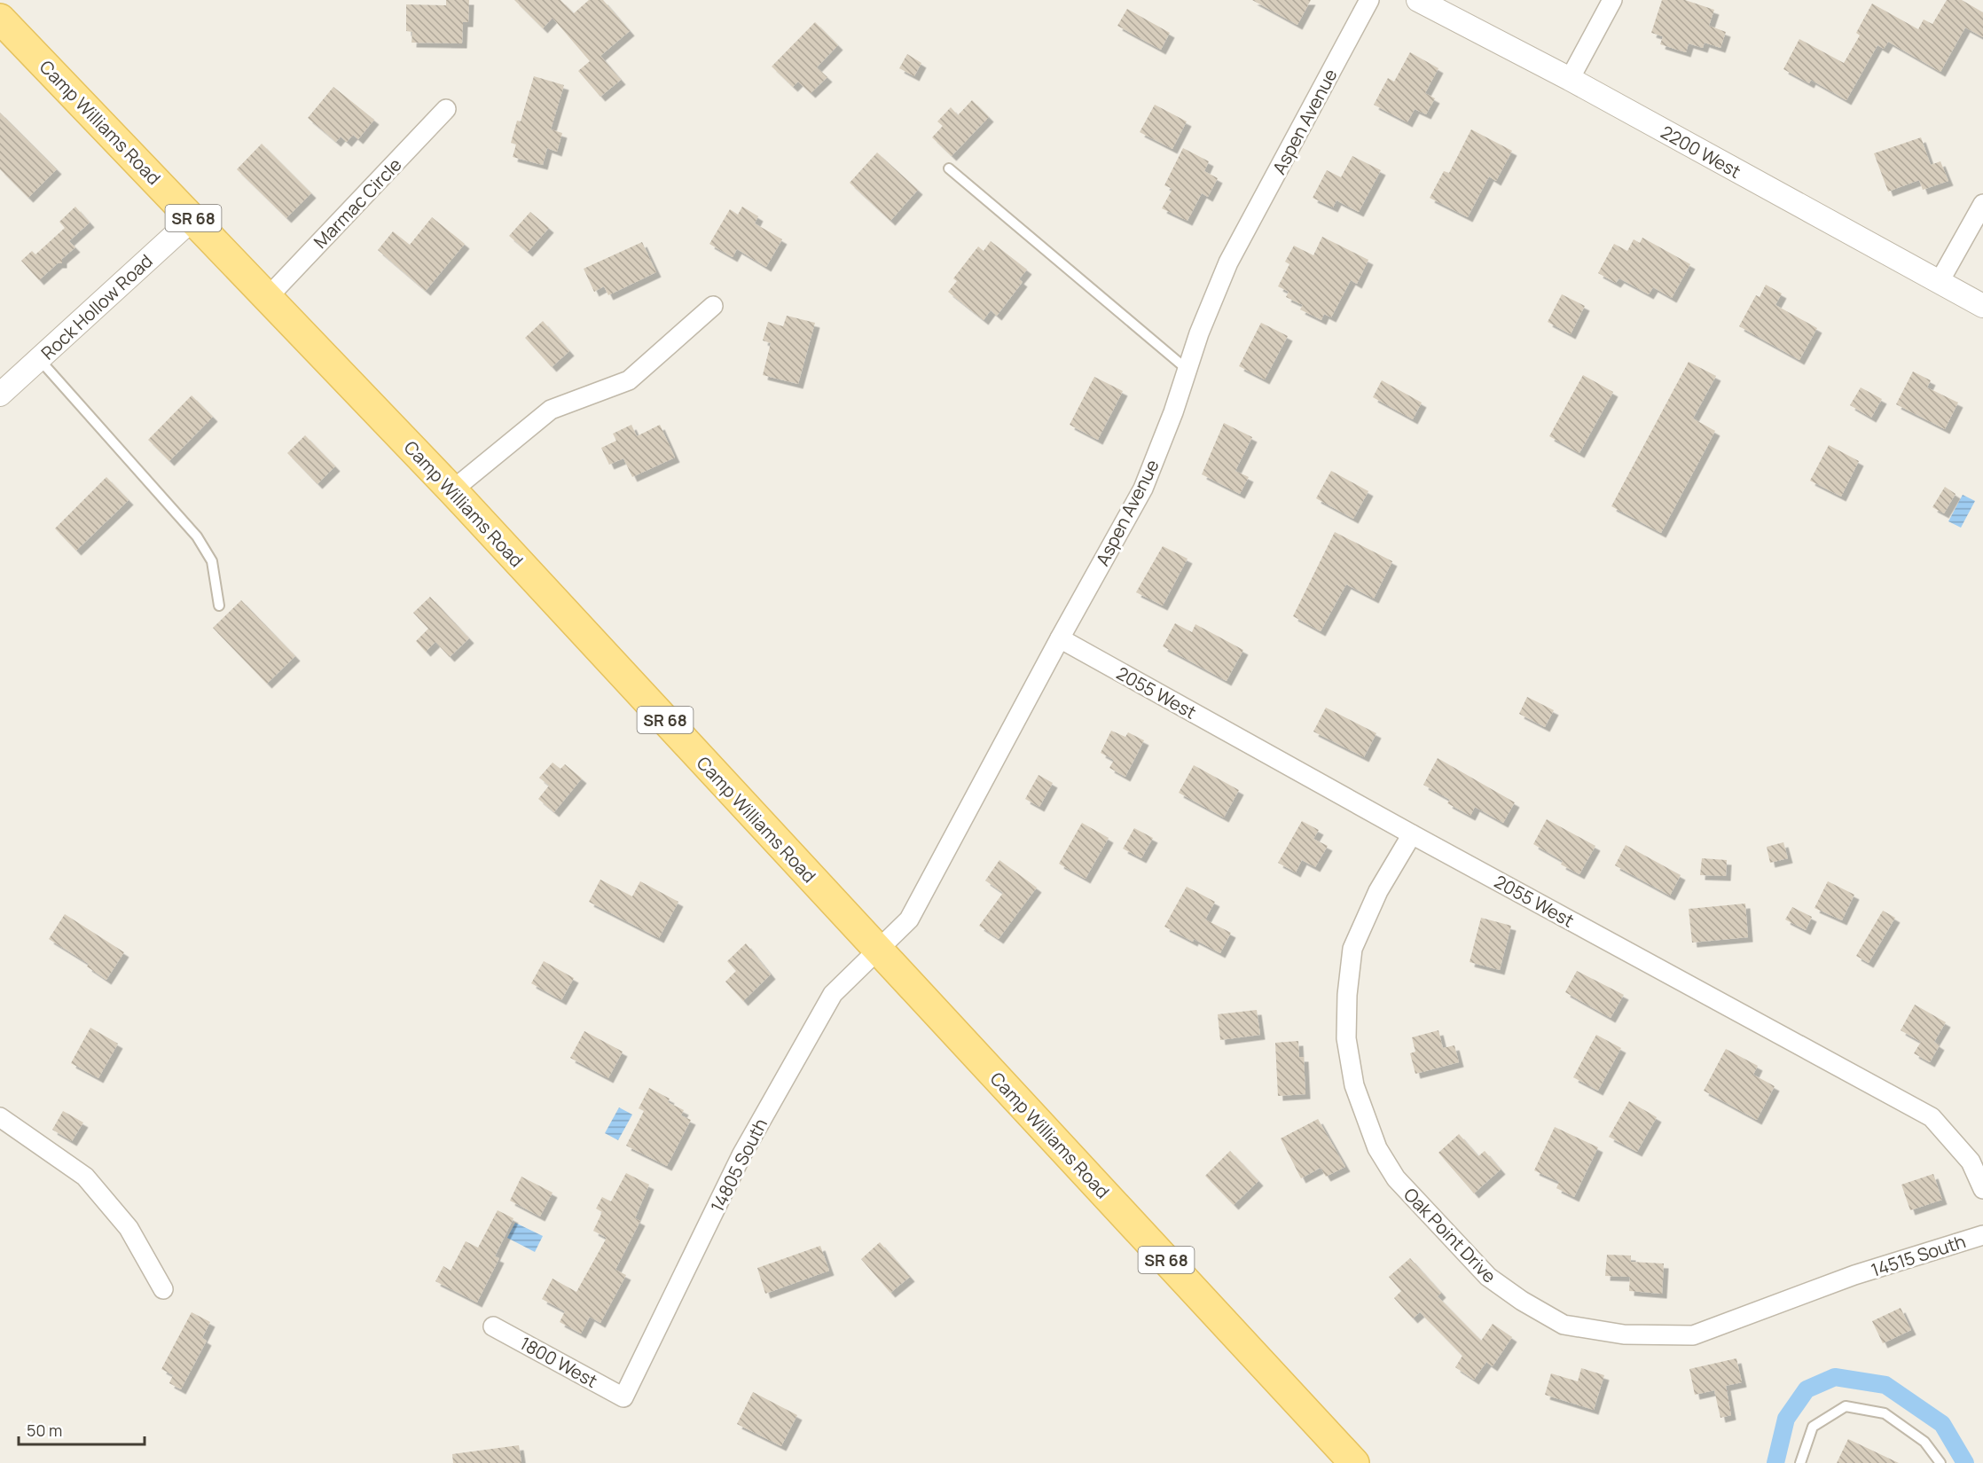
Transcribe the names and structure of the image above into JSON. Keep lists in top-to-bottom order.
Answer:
{
  "streets": {
    "main road": ["Camp Williams Road", "SR 68"],
    "street": [
      "Aspen Avenue",
      "2200 West",
      "Marmac Circle",
      "Rock Hollow Road",
      "2055 West",
      "14805 South",
      "Oak Point Drive",
      "14515 South",
      "1800 West"
    ]
  },
  "crossings": [
    ["Aspen Avenue", "Camp Williams Road"],
    ["Aspen Avenue", "2055 West"],
    ["Aspen Avenue", "14805 South"],
    ["Camp Williams Road", "Marmac Circle"],
    ["Camp Williams Road", "Rock Hollow Road"],
    ["Camp Williams Road", "14805 South"],
    ["2055 West", "Oak Point Drive"],
    ["14805 South", "1800 West"],
    ["Oak Point Drive", "14515 South"]
  ],
  "scale_bar": "50 m"
}
